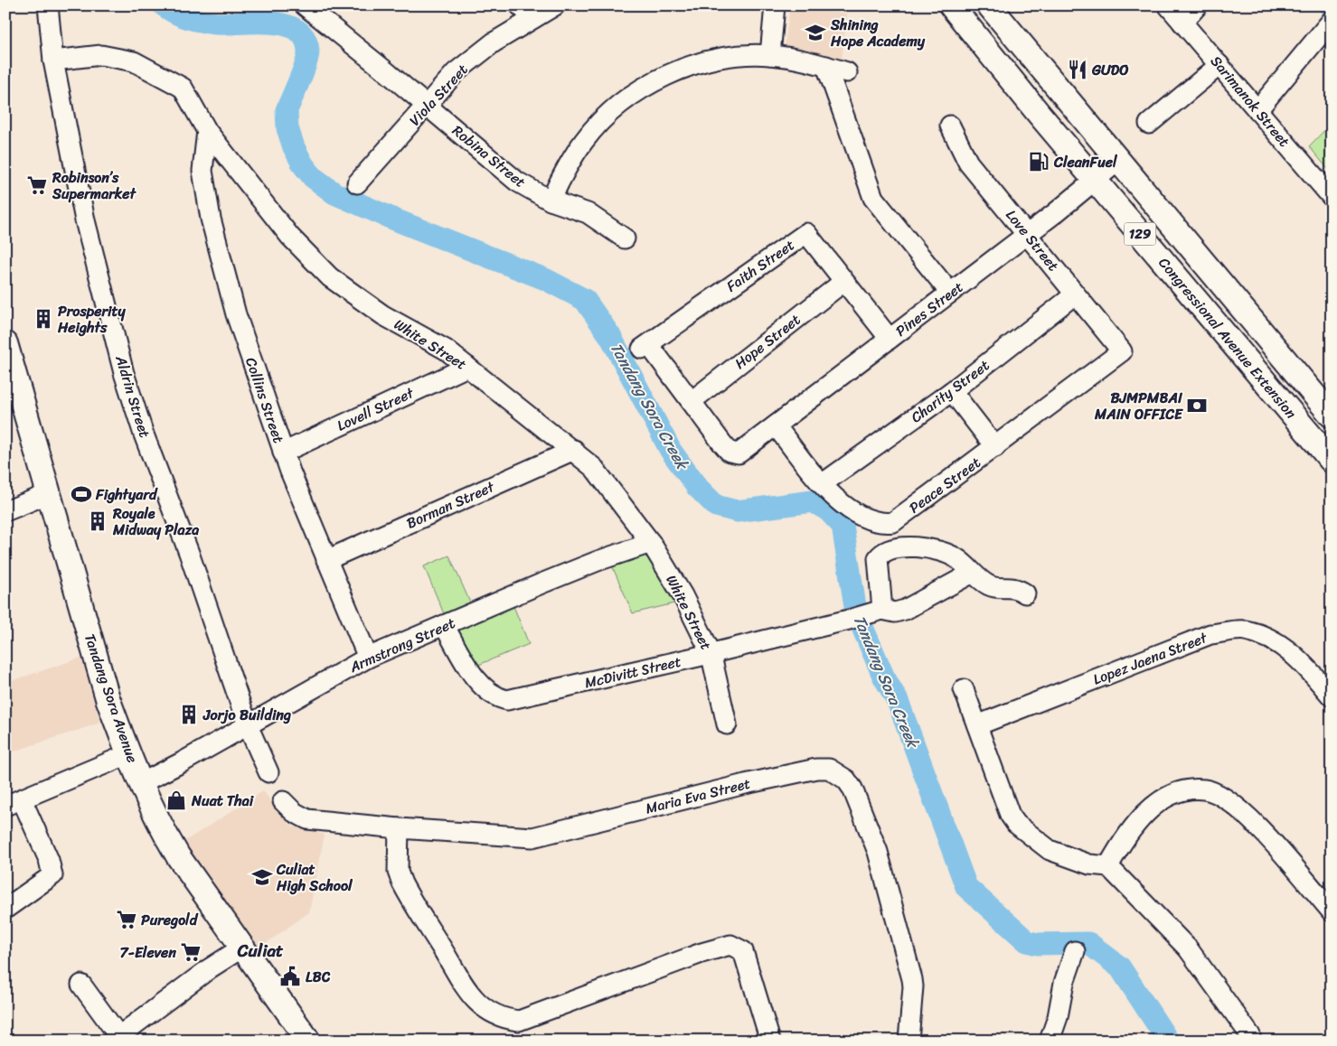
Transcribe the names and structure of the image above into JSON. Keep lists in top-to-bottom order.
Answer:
{
  "streets": {
    "main road": ["129", "Congressional Avenue Extension", "Tandang Sora Avenue"],
    "street": [
      "Viola Street",
      "Sarimanok Street",
      "Robina Street",
      "Love Street",
      "Faith Street",
      "Pines Street",
      "Hope Street",
      "White Street",
      "Charity Street",
      "Aldrin Street",
      "Collins Street",
      "Lovell Street",
      "Peace Street",
      "Borman Street",
      "Armstrong Street",
      "Lopez Jaena Street",
      "McDivitt Street",
      "Maria Eva Street"
    ]
  },
  "crossings": [
    ["Viola Street", "Robina Street"],
    ["Love Street", "Pines Street"],
    ["Love Street", "Charity Street"],
    ["Love Street", "Peace Street"],
    ["Faith Street", "Pines Street"],
    ["Faith Street", "Hope Street"],
    ["Pines Street", "Congressional Avenue Extension"],
    ["Pines Street", "Peace Street"],
    ["White Street", "Aldrin Street"],
    ["White Street", "Collins Street"],
    ["White Street", "Lovell Street"],
    ["White Street", "Borman Street"],
    ["White Street", "Armstrong Street"],
    ["White Street", "McDivitt Street"],
    ["Charity Street", "Peace Street"],
    ["Aldrin Street", "Armstrong Street"],
    ["Collins Street", "Lovell Street"],
    ["Collins Street", "Borman Street"],
    ["Collins Street", "Armstrong Street"],
    ["Armstrong Street", "McDivitt Street"],
    ["Armstrong Street", "Tandang Sora Avenue"]
  ],
  "districts": ["Culiat"],
  "water": ["Tandang Sora Creek"],
  "places": {
    "school or university": ["Shining Hope Academy", "Culiat High School"],
    "restaurant": ["GUDO"],
    "fuel station": ["CleanFuel"],
    "supermarket": ["Robinson’s Supermarket", "Puregold", "7-Eleven"],
    "building": ["Prosperity Heights", "Royale Midway Plaza", "Jorjo Building"],
    "bank": ["BJMPMBAI MAIN OFFICE"],
    "sports": ["Fightyard"],
    "shop": ["Nuat Thai"],
    "public building": ["LBC"]
  }
}
